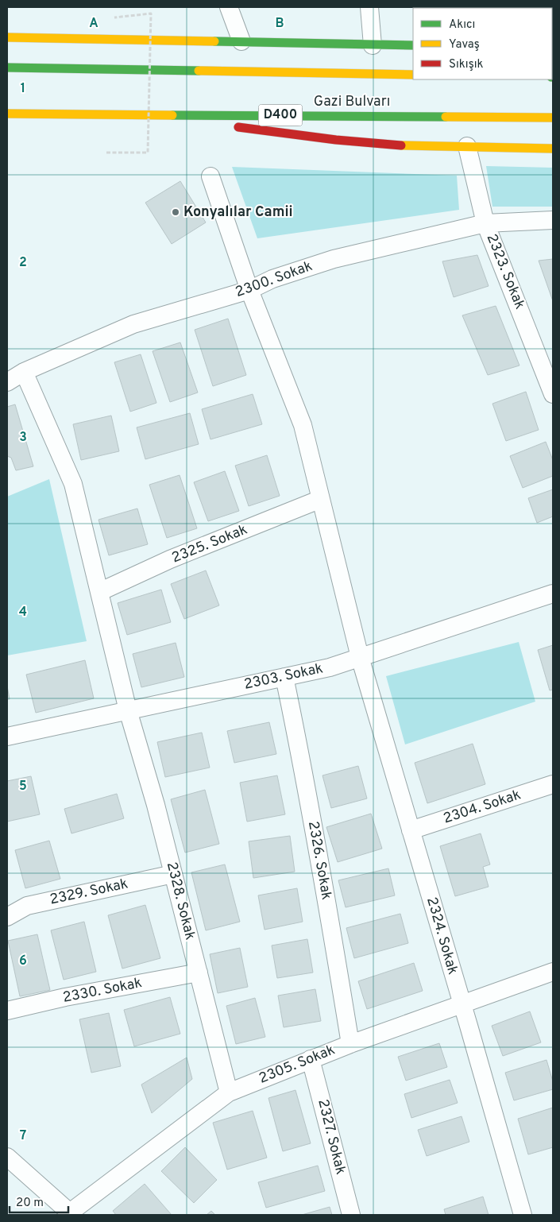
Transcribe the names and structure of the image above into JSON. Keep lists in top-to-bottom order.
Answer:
{
  "streets": {
    "highway": ["Gazi Bulvarı", "D400"],
    "street": [
      "2323. Sokak",
      "2300. Sokak",
      "2325. Sokak",
      "2303. Sokak",
      "2304. Sokak",
      "2326. Sokak",
      "2329. Sokak",
      "2328. Sokak",
      "2324. Sokak",
      "2330. Sokak",
      "2305. Sokak",
      "2327. Sokak"
    ]
  },
  "crossings": [
    ["2323. Sokak", "2300. Sokak"],
    ["2300. Sokak", "2328. Sokak"],
    ["2300. Sokak", "2324. Sokak"],
    ["2325. Sokak", "2328. Sokak"],
    ["2325. Sokak", "2324. Sokak"],
    ["2303. Sokak", "2326. Sokak"],
    ["2303. Sokak", "2328. Sokak"],
    ["2303. Sokak", "2324. Sokak"],
    ["2304. Sokak", "2324. Sokak"],
    ["2326. Sokak", "2305. Sokak"],
    ["2329. Sokak", "2328. Sokak"],
    ["2328. Sokak", "2330. Sokak"],
    ["2328. Sokak", "2305. Sokak"],
    ["2324. Sokak", "2305. Sokak"],
    ["2305. Sokak", "2327. Sokak"]
  ],
  "places": ["Konyalılar Camii"],
  "legend": ["Akıcı", "Yavaş", "Sıkışık"],
  "scale_bar": "20 m",
  "grid": {
    "columns": ["A", "B"],
    "rows": [
      "1",
      "2",
      "3",
      "4",
      "5",
      "6",
      "7"
    ]
  }
}
